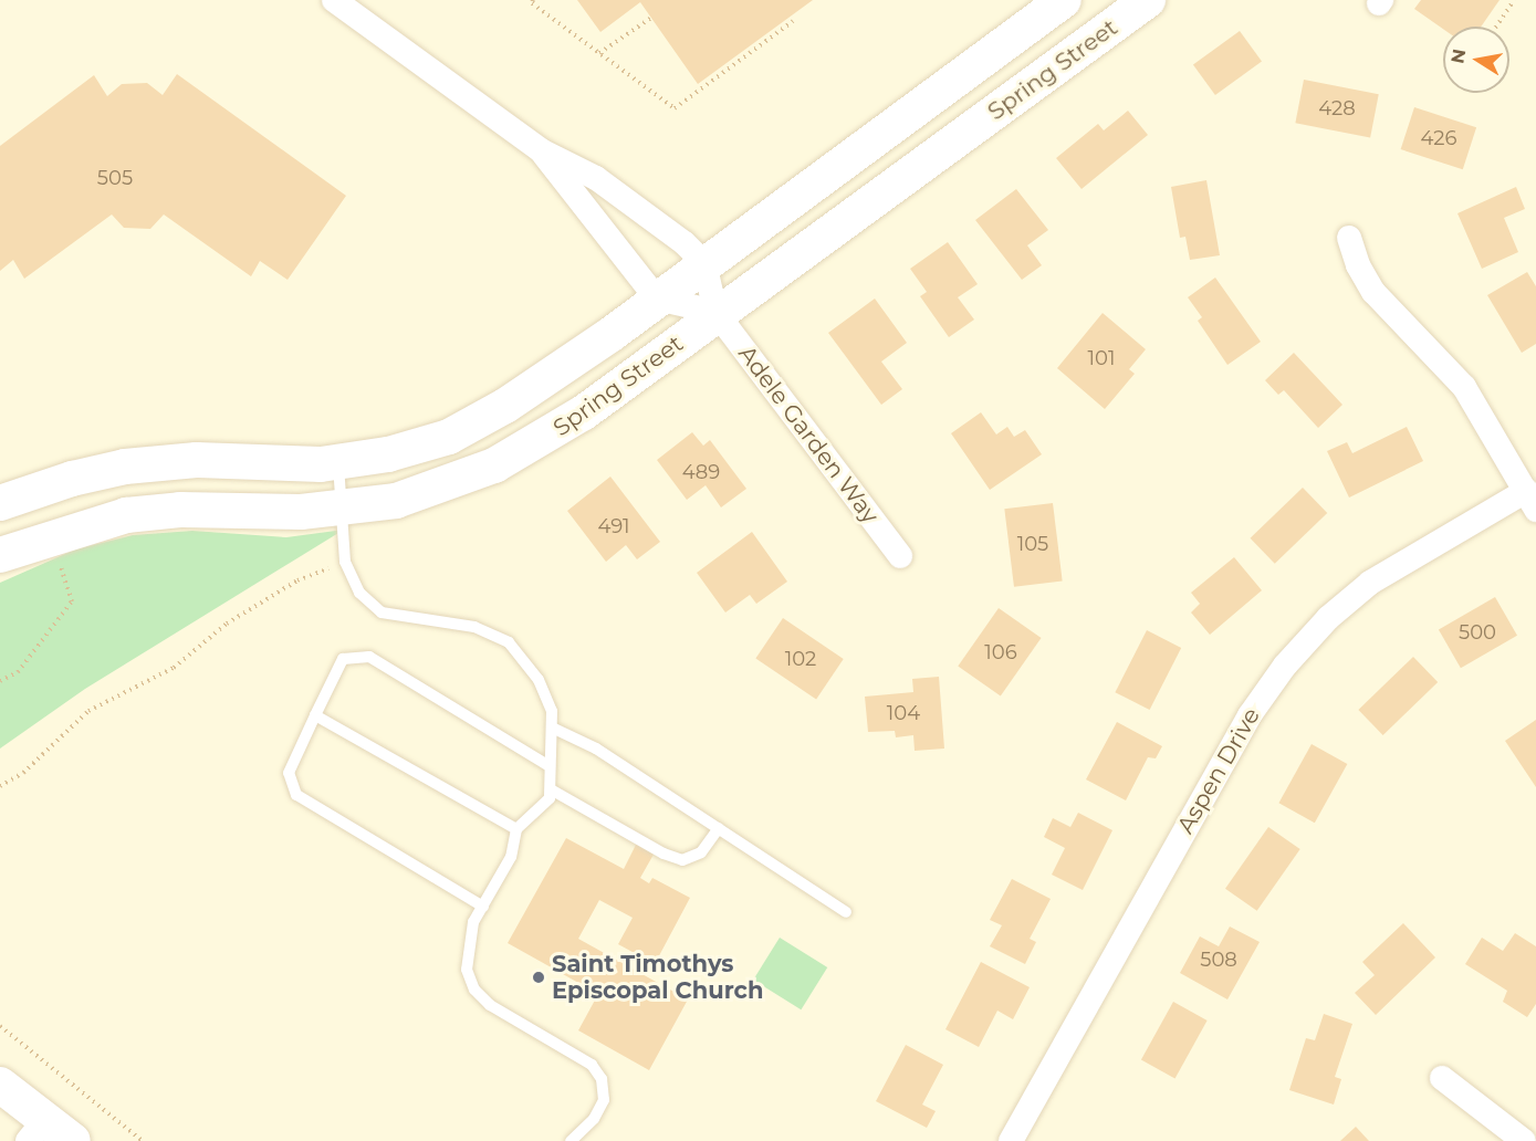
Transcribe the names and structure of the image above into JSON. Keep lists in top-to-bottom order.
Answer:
{
  "streets": {
    "main road": ["Spring Street"],
    "street": ["Adele Garden Way", "Aspen Drive"]
  },
  "crossings": [
    ["Spring Street", "Adele Garden Way"]
  ],
  "places": ["Saint Timothys Episcopal Church"],
  "house_numbers": [
    "428",
    "426",
    "505",
    "101",
    "489",
    "491",
    "105",
    "500",
    "106",
    "102",
    "104",
    "508"
  ],
  "north": "left"
}
